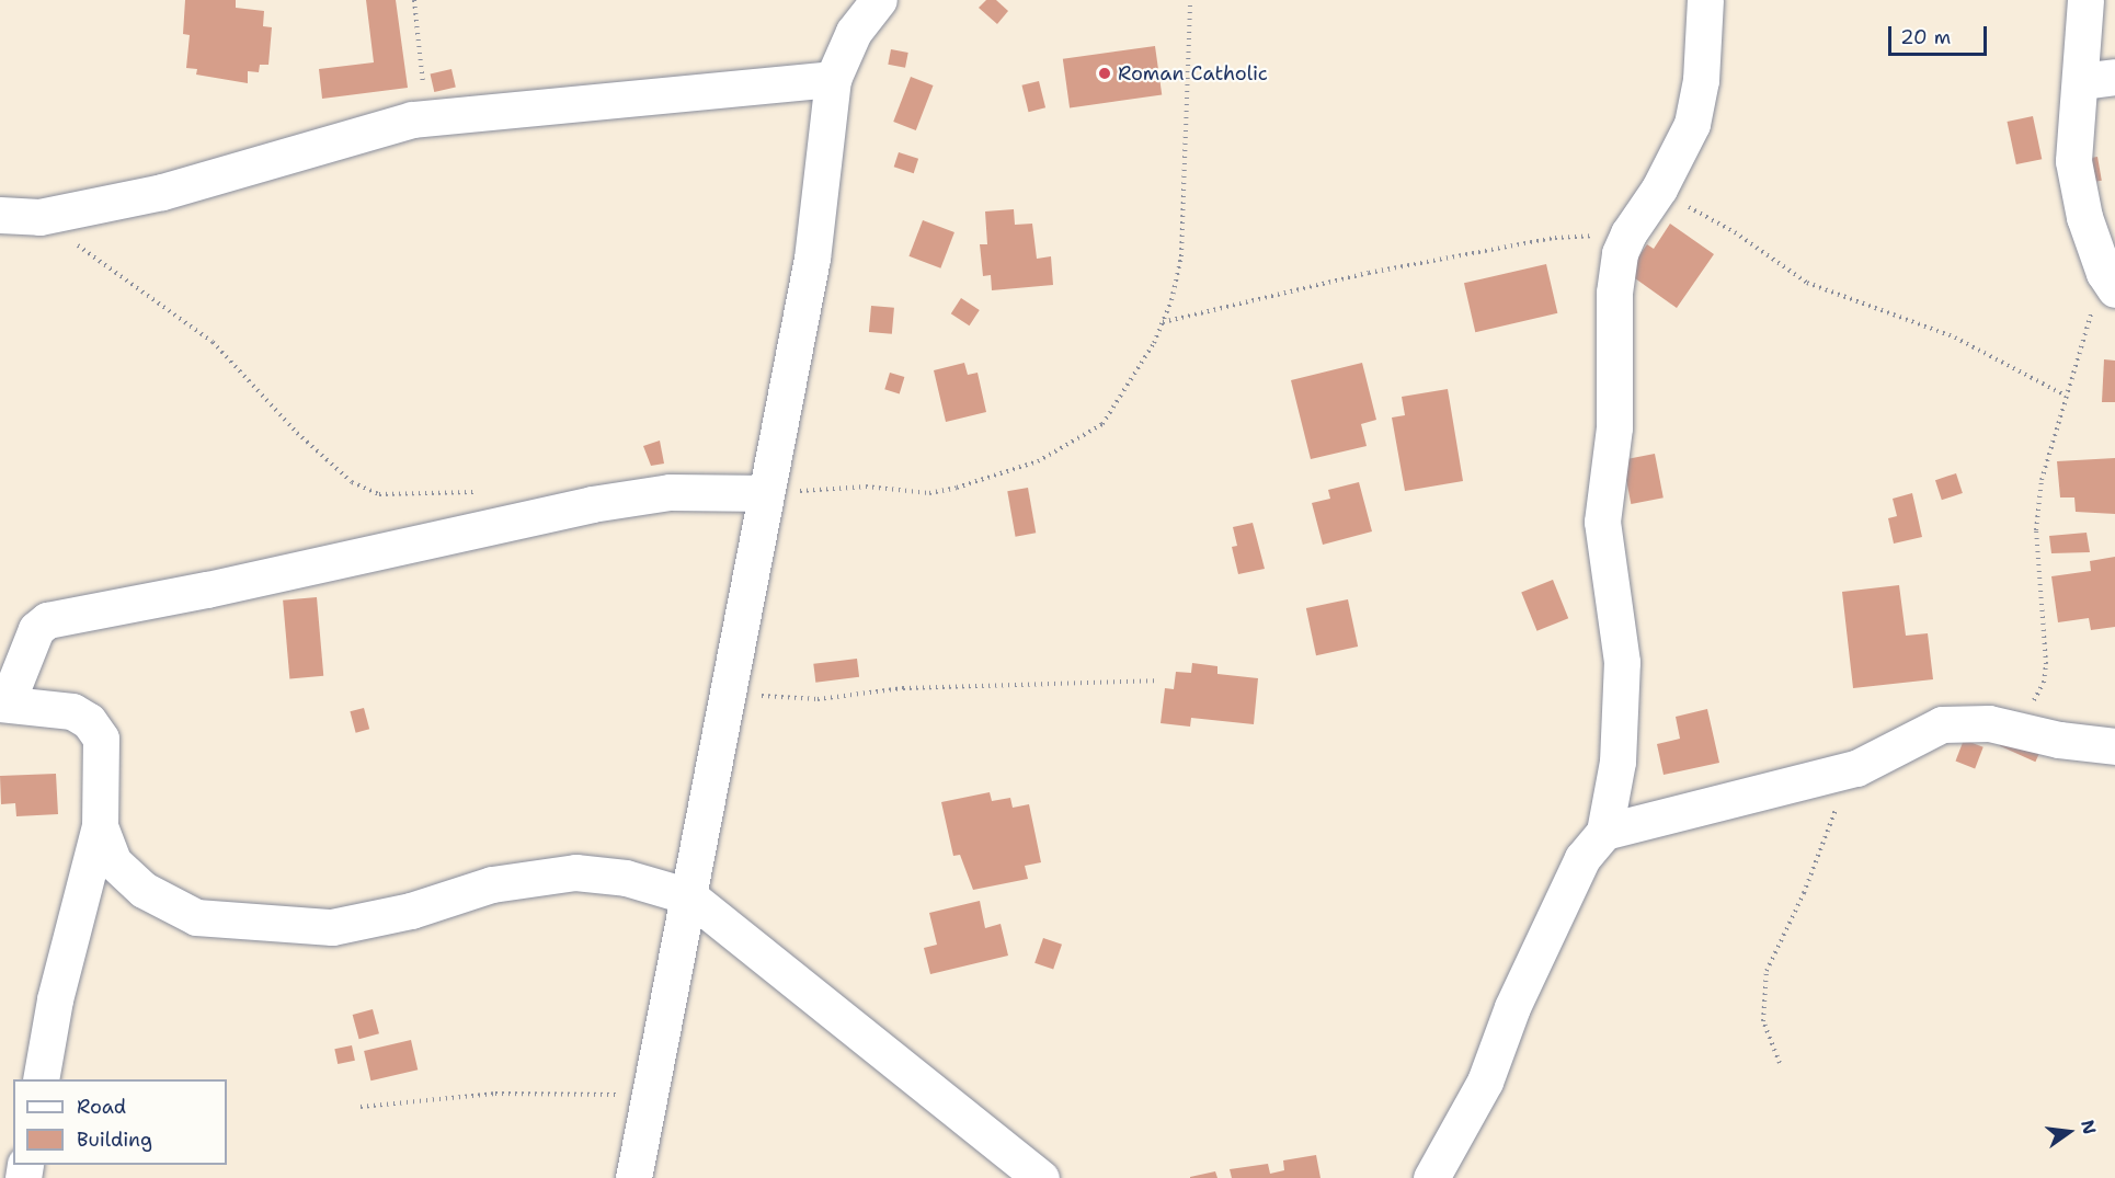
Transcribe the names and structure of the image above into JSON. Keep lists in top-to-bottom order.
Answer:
{
  "places": ["Roman Catholic"],
  "legend": ["Road", "Building"],
  "scale_bar": "20 m",
  "north": "right"
}
